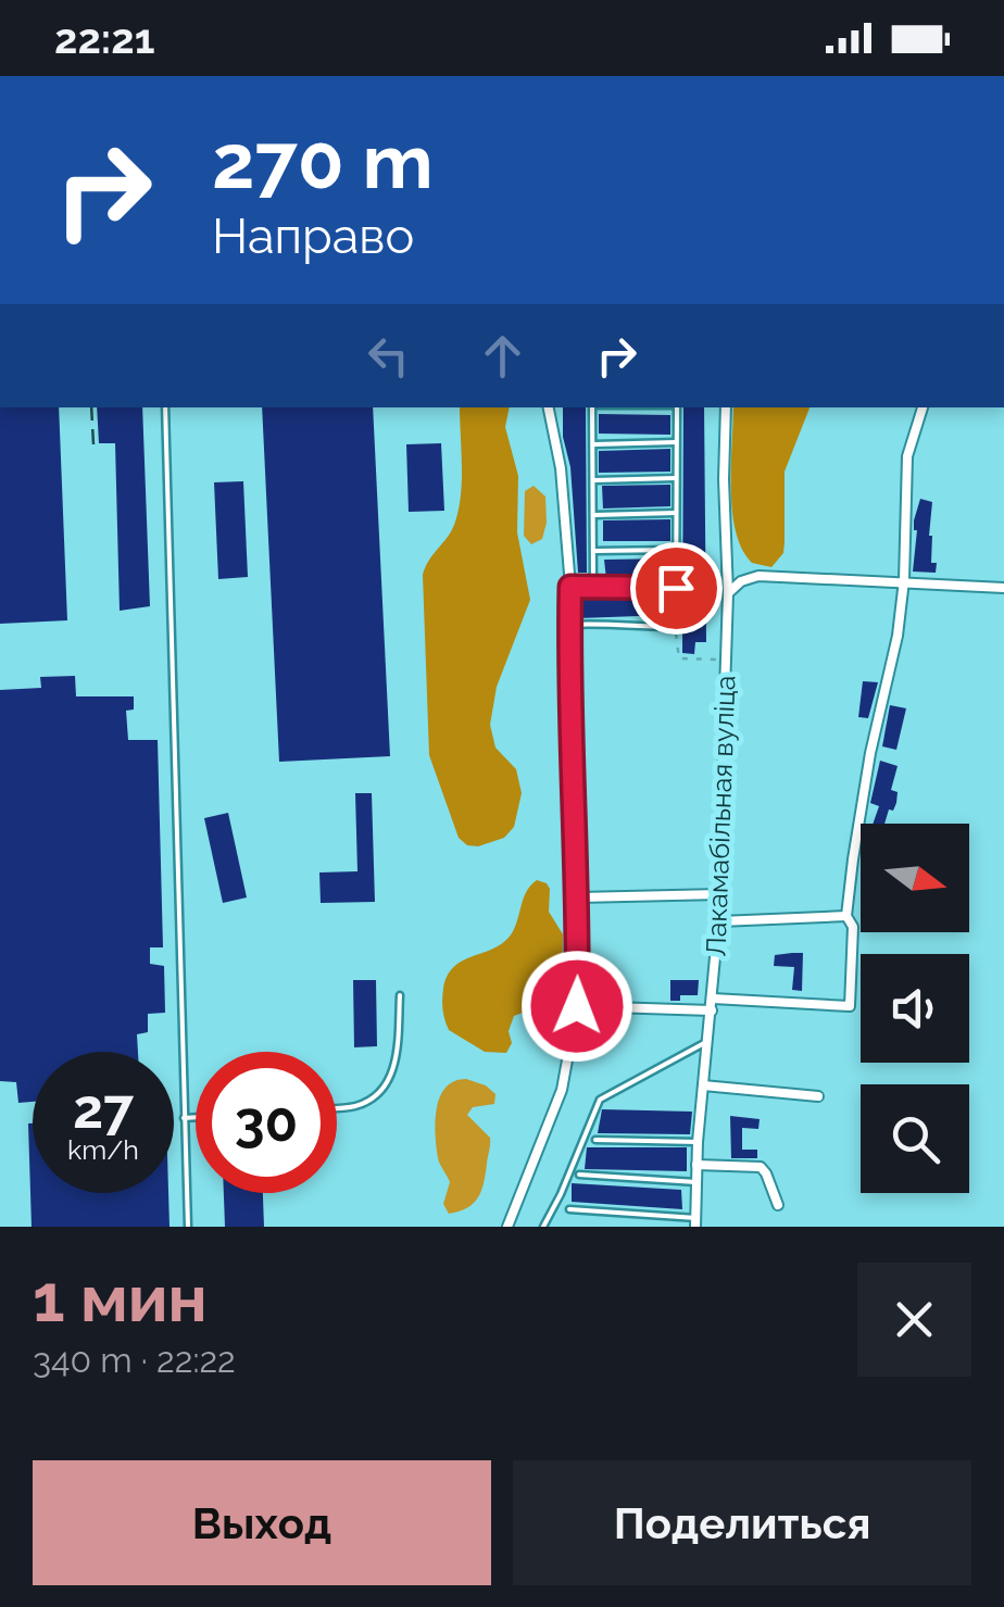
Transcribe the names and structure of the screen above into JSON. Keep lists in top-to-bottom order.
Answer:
{
  "streets": {
    "street": ["Лакамабільная вуліца"]
  },
  "north": "right",
  "page": {
    "status": "22:21",
    "turn": ["270 m", "Направо"],
    "speed": "27 km/h",
    "limit": "30",
    "heading": ["1 мин", "340 m · 22:22"],
    "buttons": ["Выход", "Поделиться"]
  }
}
